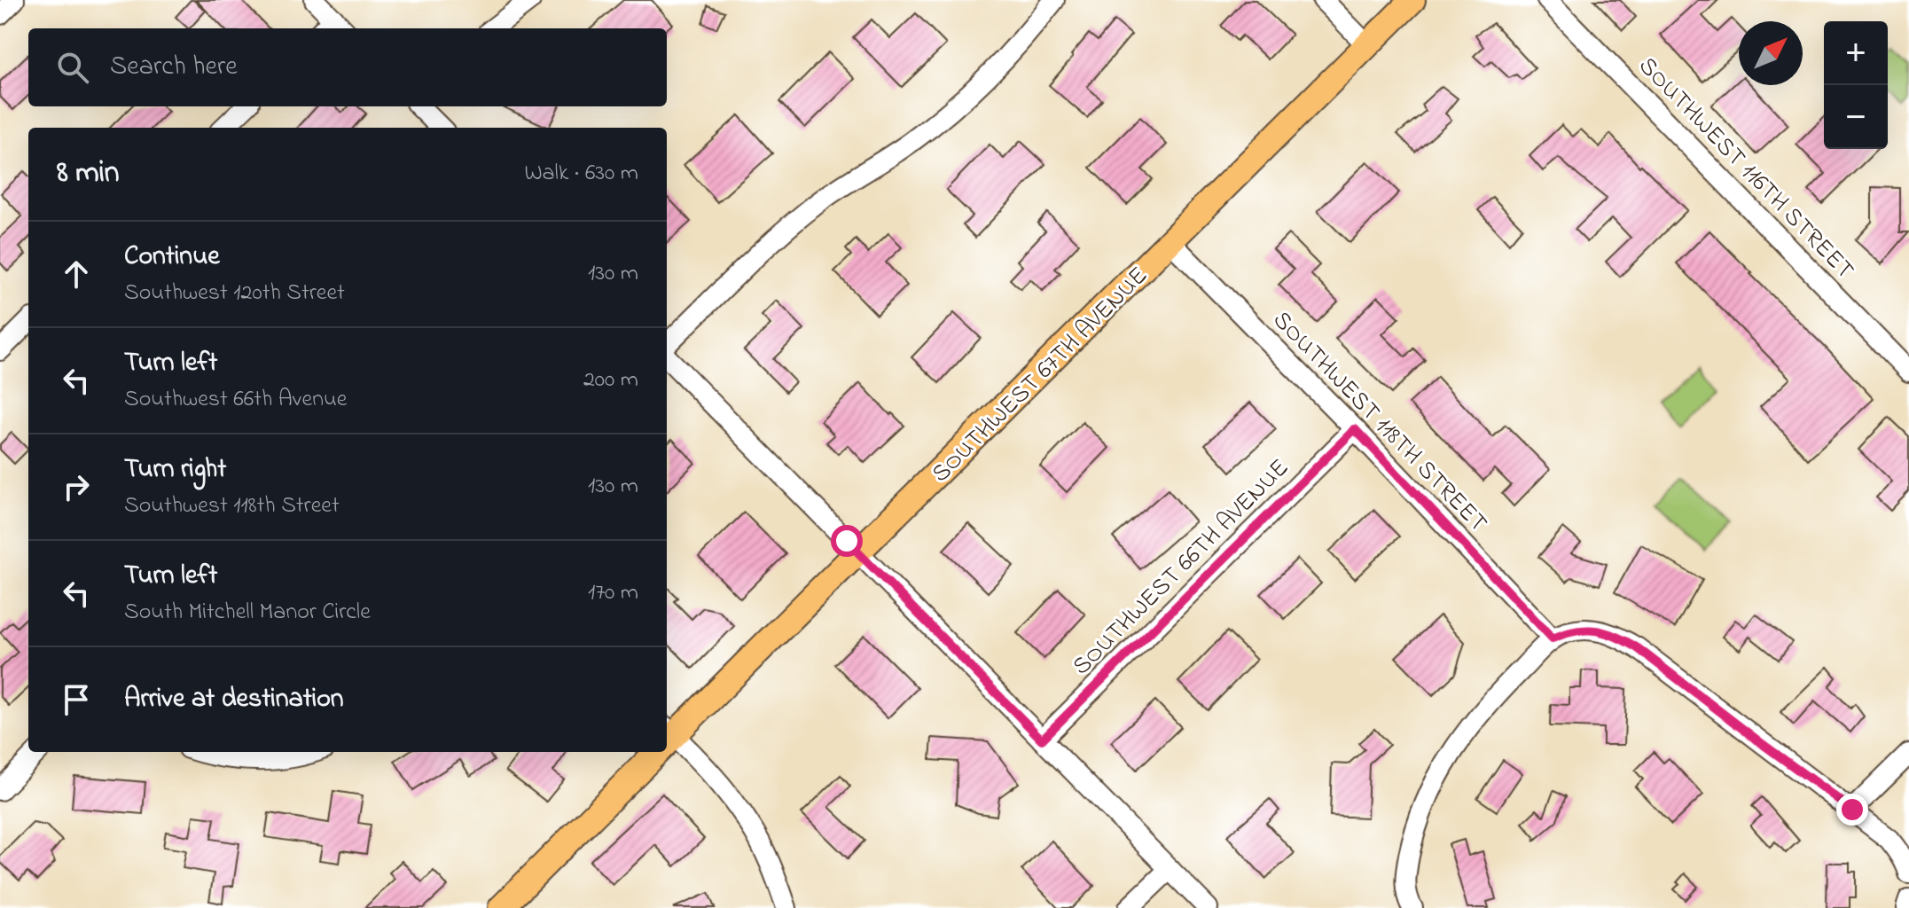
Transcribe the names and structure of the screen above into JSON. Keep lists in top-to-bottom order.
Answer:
{
  "streets": {
    "main road": ["SOUTHWEST 67TH AVENUE"],
    "street": ["SOUTHWEST 116TH STREET", "SOUTHWEST 118TH STREET", "SOUTHWEST 66TH AVENUE"]
  },
  "crossings": [
    ["SOUTHWEST 67TH AVENUE", "SOUTHWEST 118TH STREET"],
    ["SOUTHWEST 118TH STREET", "SOUTHWEST 66TH AVENUE"]
  ],
  "north": "top right",
  "page": {
    "map_buttons": ["+", "−"],
    "search": "Search here",
    "heading": ["8 min", "Walk · 630 m"],
    "list": [
      ["Continue", "Southwest 120th Street", "130 m"],
      ["Turn left", "Southwest 66th Avenue", "200 m"],
      ["Turn right", "Southwest 118th Street", "130 m"],
      ["Turn left", "South Mitchell Manor Circle", "170 m"],
      "Arrive at destination"
    ]
  }
}
